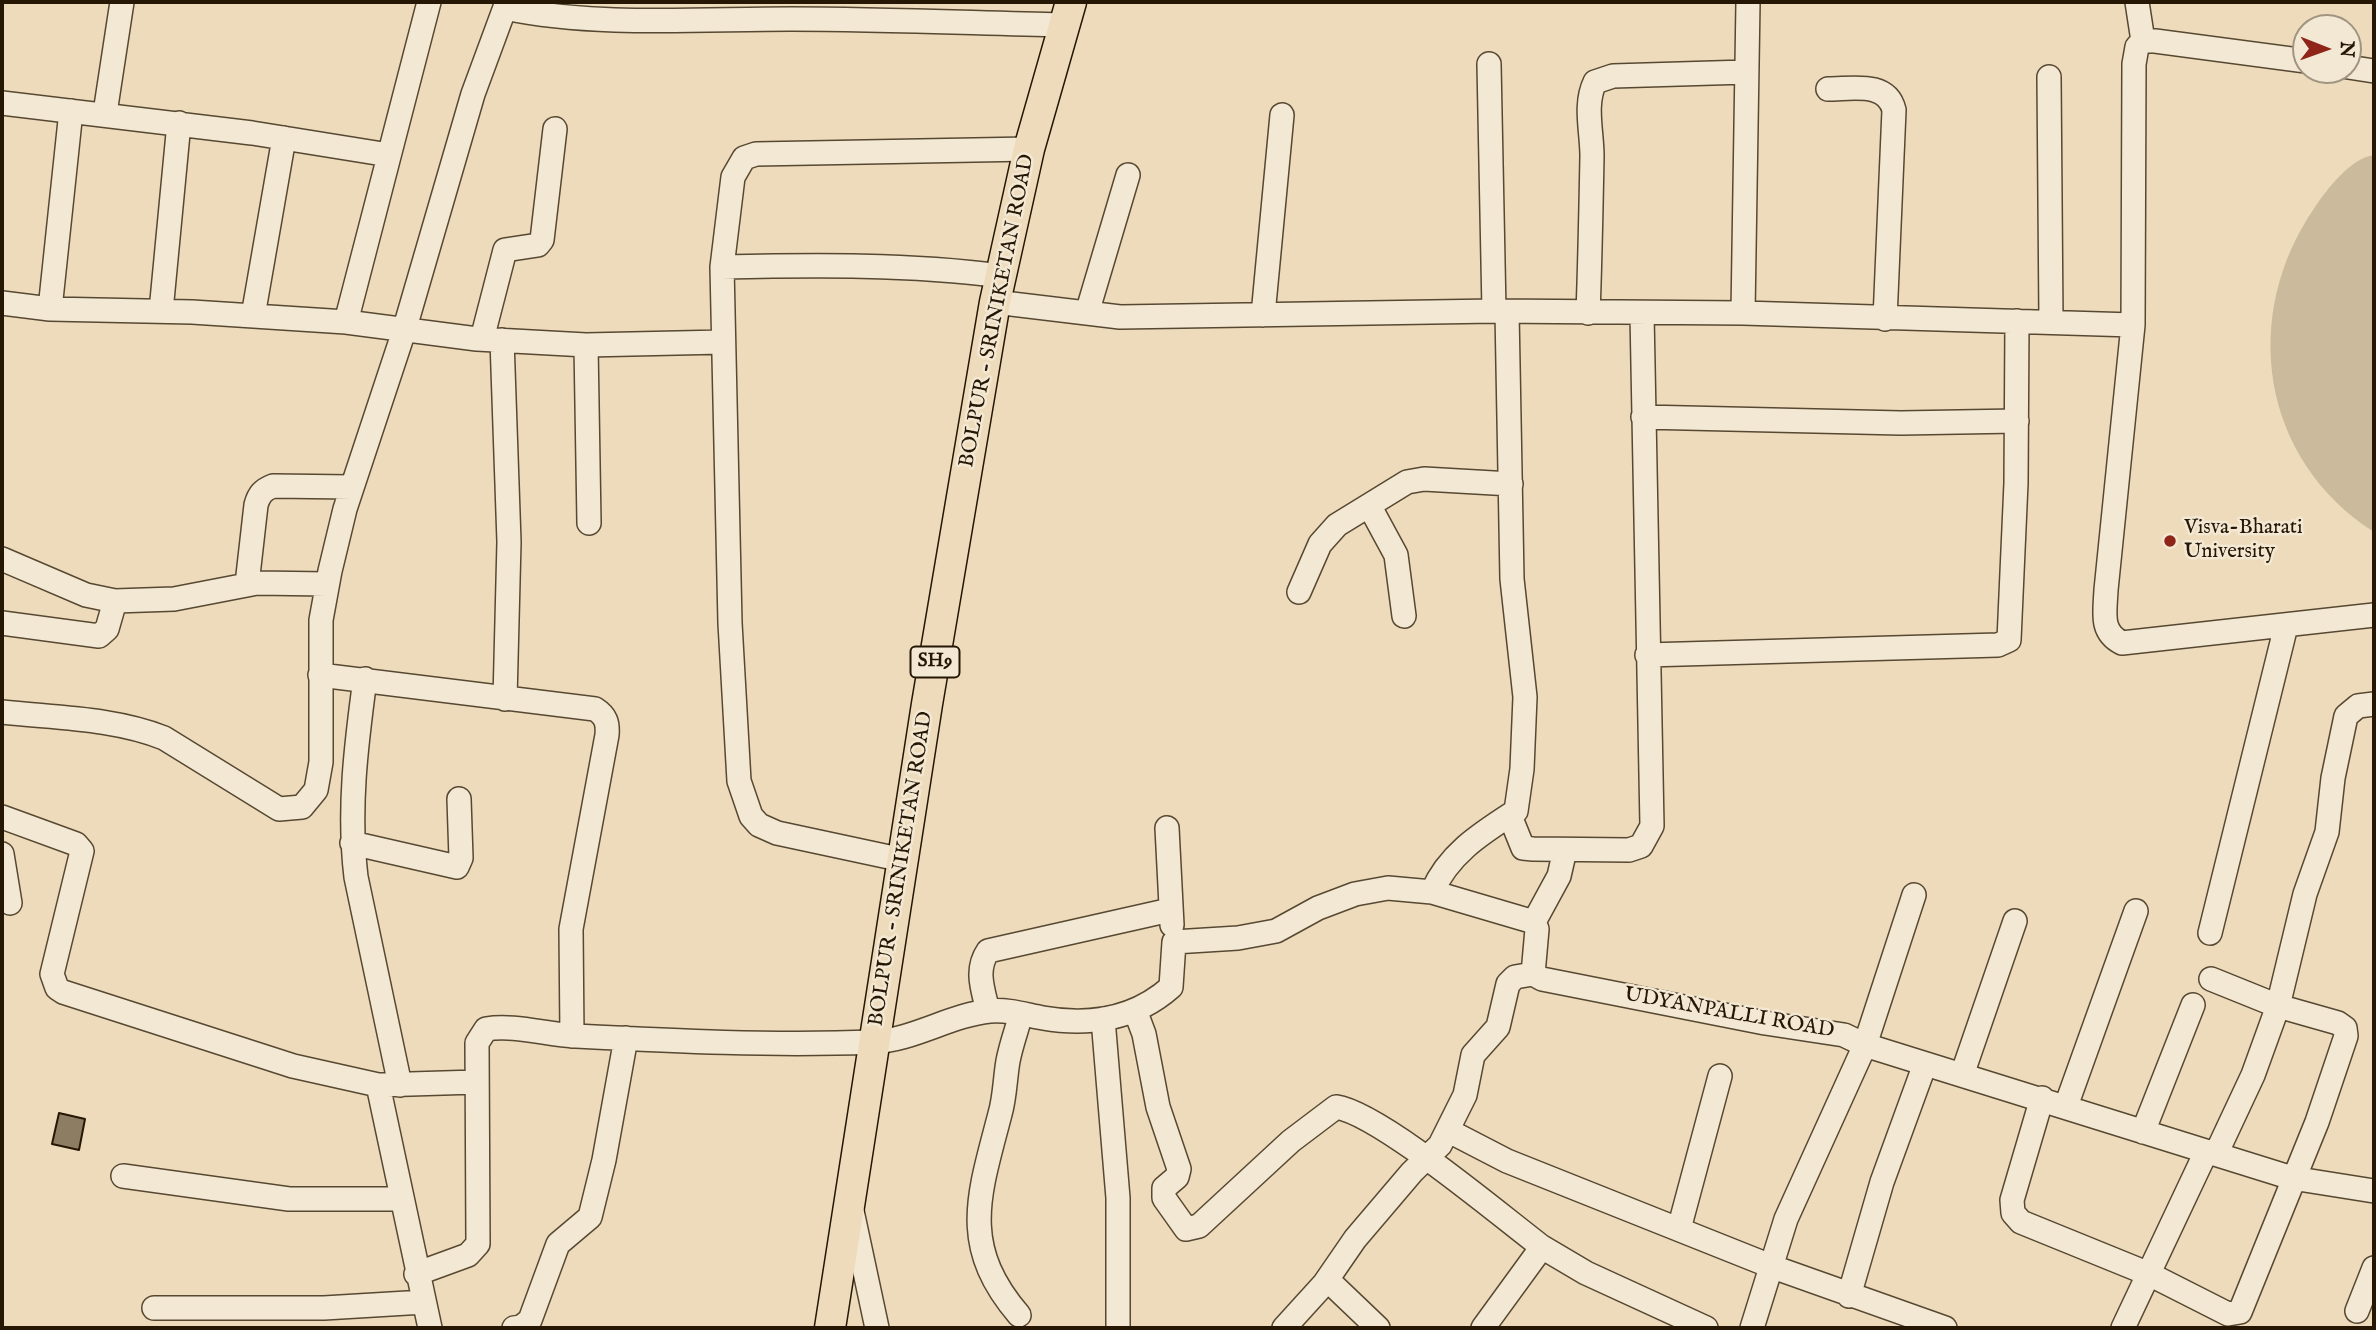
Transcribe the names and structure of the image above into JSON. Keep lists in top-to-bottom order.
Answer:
{
  "streets": {
    "main road": ["BOLPUR - SRINIKETAN ROAD", "SH9"],
    "street": ["UDYANPALLI ROAD"]
  },
  "places": ["Visva-Bharati University"],
  "north": "right"
}
